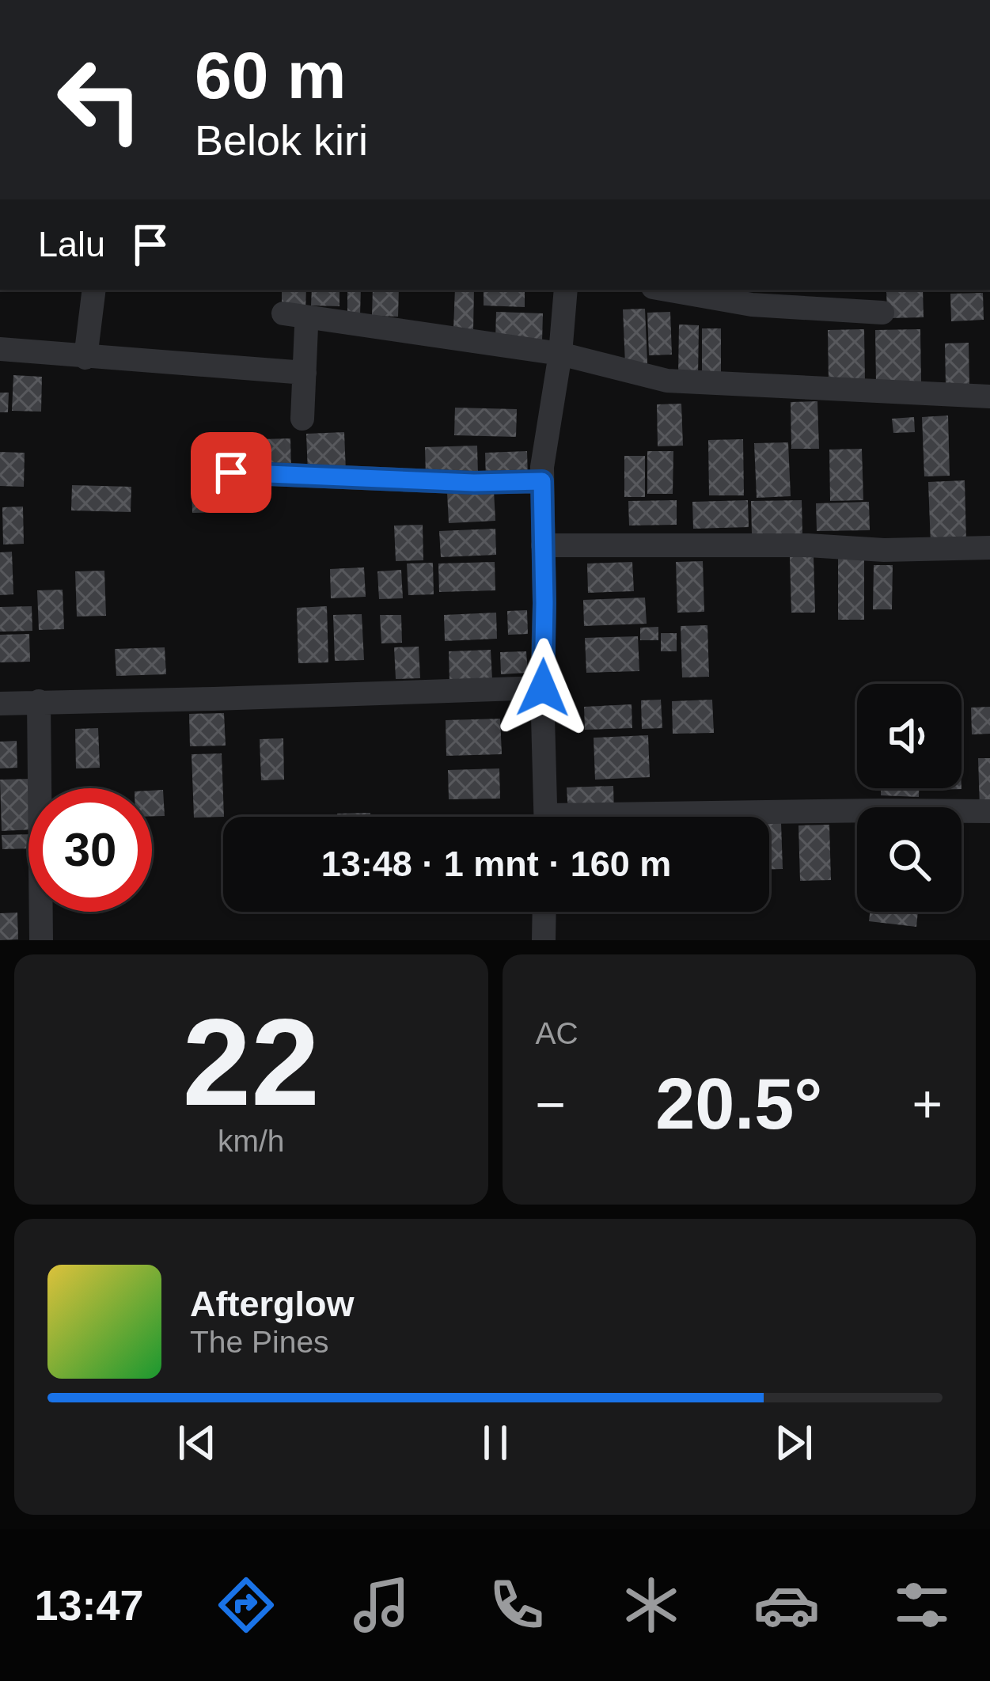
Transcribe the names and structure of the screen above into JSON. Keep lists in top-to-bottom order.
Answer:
{
  "page": {
    "turn": ["60 m", "Belok kiri"],
    "then": "Lalu",
    "limit": "30",
    "trip": "13:48 · 1 mnt · 160 m",
    "tile": [
      ["22", "km/h"],
      "AC"
    ],
    "heat": ["−", "20.5°", "+"],
    "song": ["Afterglow", "The Pines"],
    "tabs": "13:47"
  }
}
